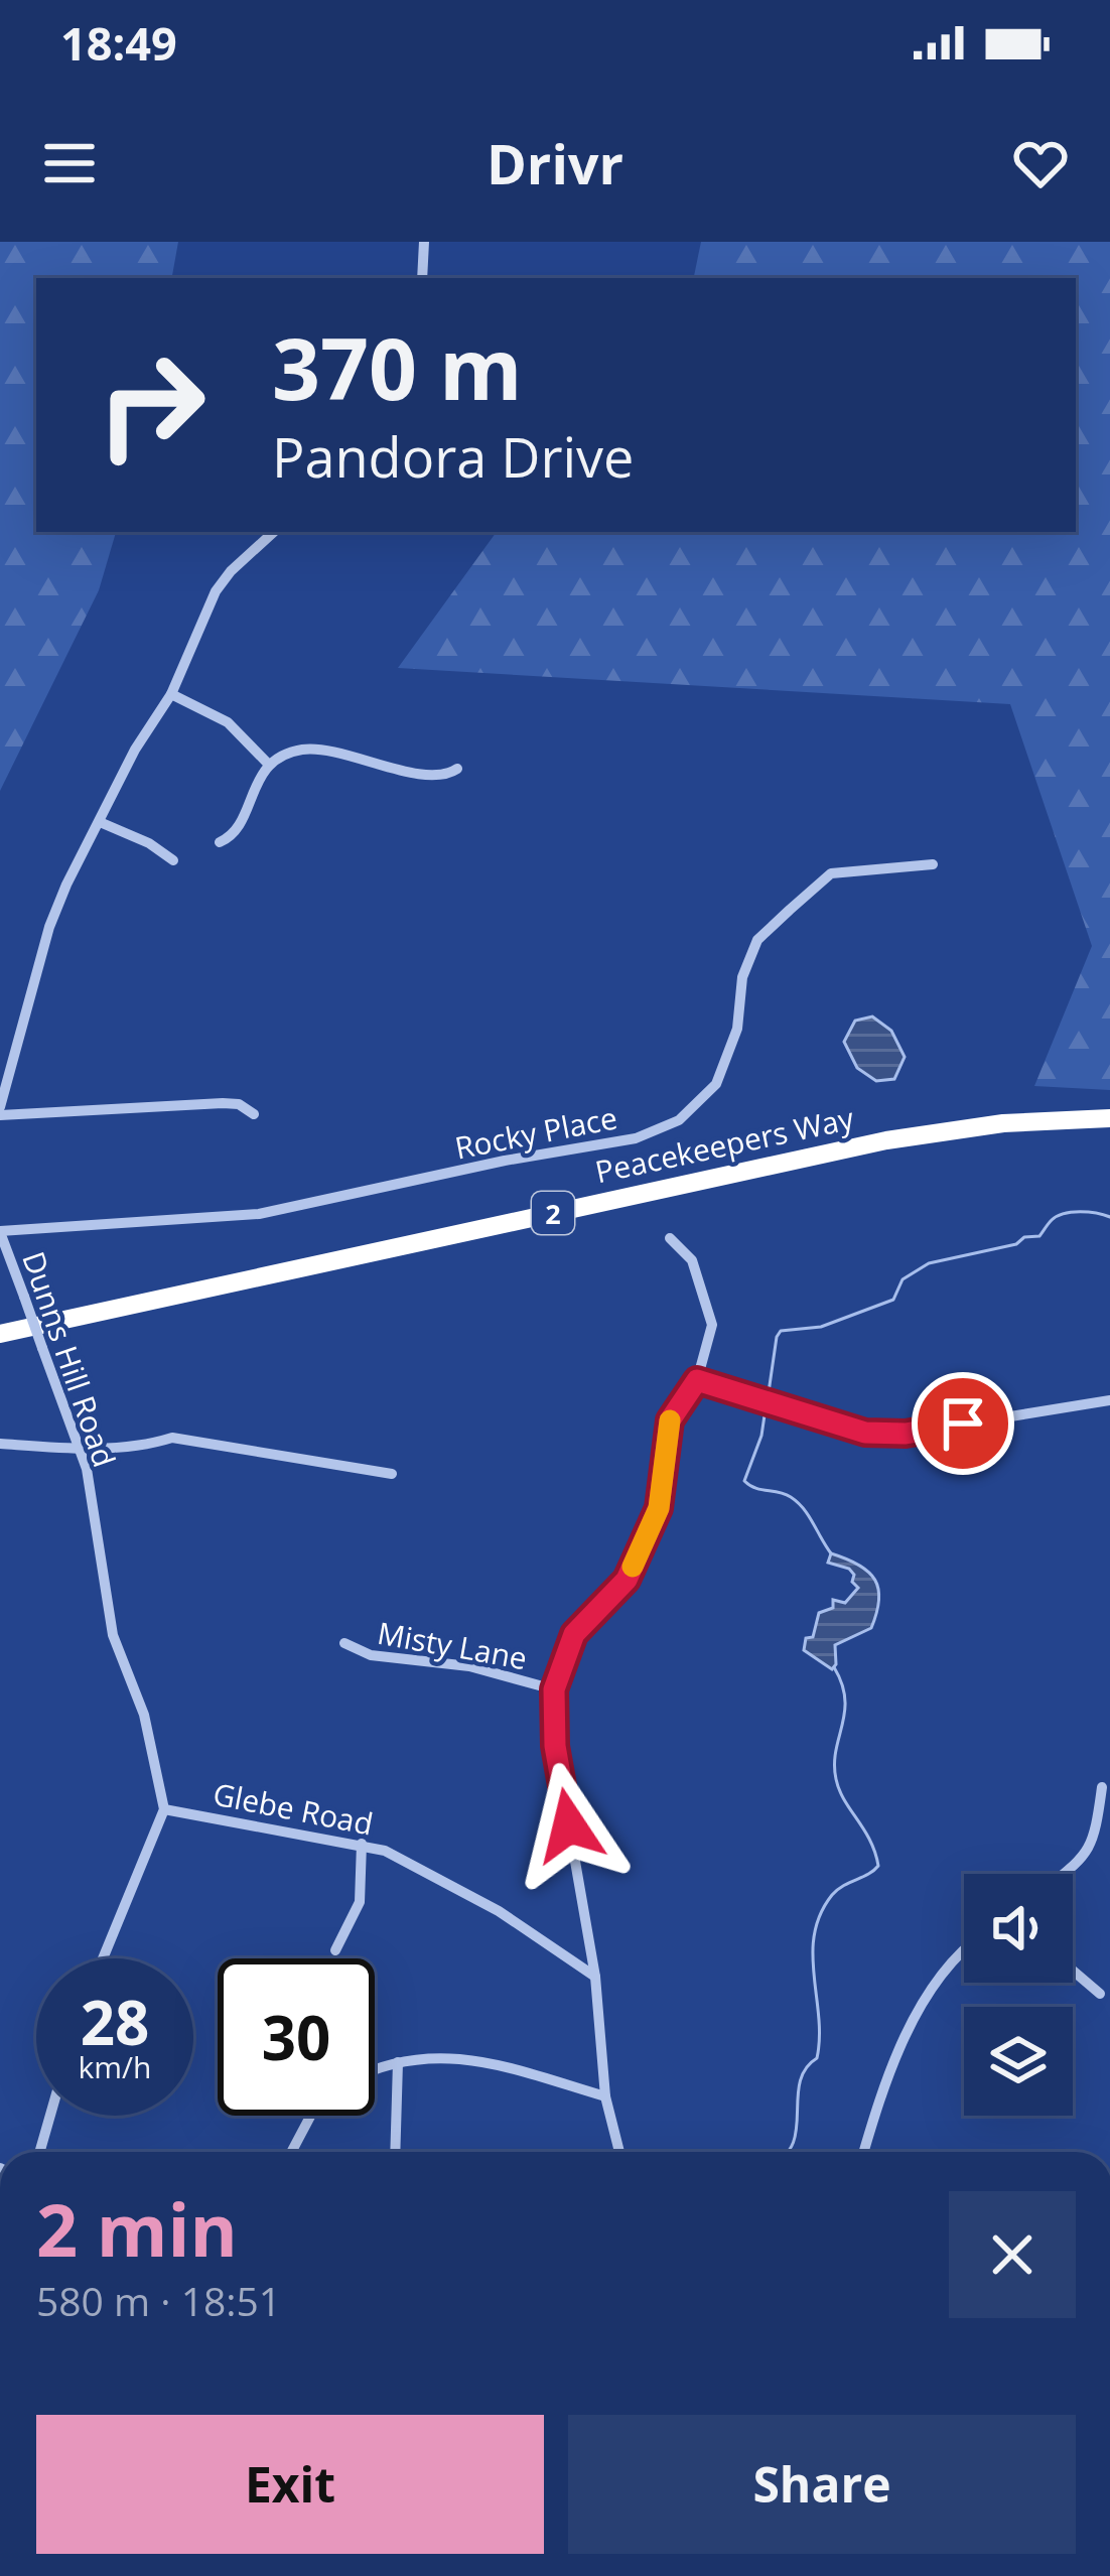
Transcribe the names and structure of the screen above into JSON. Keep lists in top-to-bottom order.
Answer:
{
  "streets": {
    "highway": ["Peacekeepers Way", "2"],
    "street": [
      "Rocky Place",
      "Dunns Hill Road",
      "Misty Lane",
      "Glebe Road"
    ]
  },
  "crossings": [
    ["Rocky Place", "Dunns Hill Road"],
    ["Dunns Hill Road", "Glebe Road"]
  ],
  "page": {
    "status": "18:49",
    "header": "Drivr",
    "turn": ["370 m", "Pandora Drive"],
    "speed": "28 km/h",
    "limit": "30",
    "heading": ["2 min", "580 m · 18:51"],
    "buttons": ["Exit", "Share"]
  }
}
